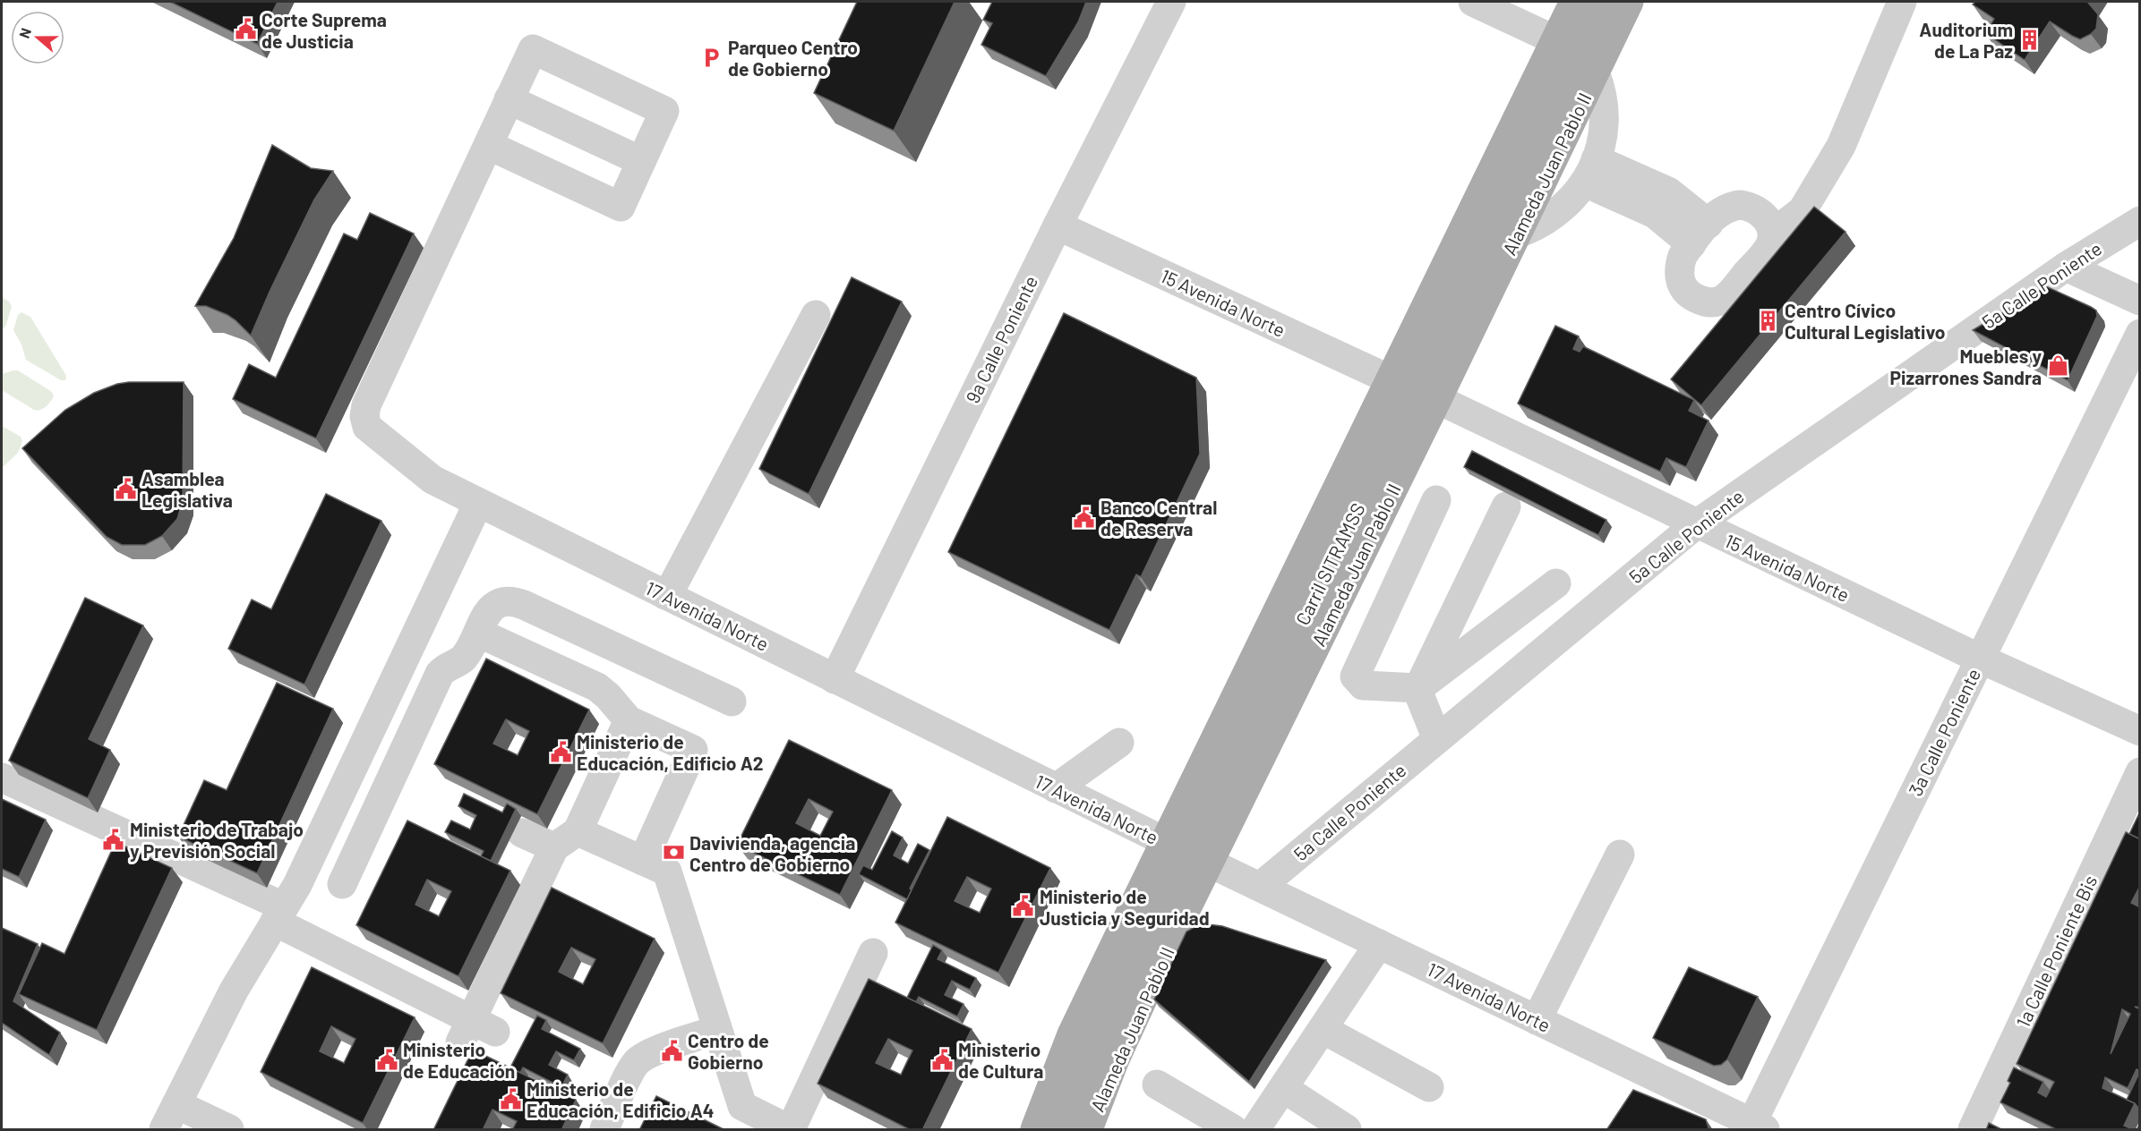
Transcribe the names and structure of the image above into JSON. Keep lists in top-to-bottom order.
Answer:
{
  "streets": {
    "main road": ["Alameda Juan Pablo II", "Carril SITRAMSS"],
    "street": [
      "5a Calle Poniente",
      "15 Avenida Norte",
      "9a Calle Poniente",
      "17 Avenida Norte",
      "3a Calle Poniente",
      "1a Calle Poniente Bis"
    ]
  },
  "crossings": [
    ["Alameda Juan Pablo II", "15 Avenida Norte"],
    ["Alameda Juan Pablo II", "Carril SITRAMSS"],
    ["Alameda Juan Pablo II", "17 Avenida Norte"],
    ["5a Calle Poniente", "15 Avenida Norte"],
    ["5a Calle Poniente", "17 Avenida Norte"],
    ["15 Avenida Norte", "9a Calle Poniente"],
    ["15 Avenida Norte", "3a Calle Poniente"],
    ["9a Calle Poniente", "17 Avenida Norte"],
    ["Carril SITRAMSS", "17 Avenida Norte"],
    ["17 Avenida Norte", "3a Calle Poniente"]
  ],
  "places": {
    "public building": [
      "Corte Suprema de Justicia",
      "Asamblea Legislativa",
      "Banco Central de Reserva",
      "Ministerio de Educación, Edificio A2",
      "Ministerio de Trabajo y Previsión Social",
      "Ministerio de Justicia y Seguridad",
      "Centro de Gobierno",
      "Ministerio de Educación",
      "Ministerio de Cultura",
      "Ministerio de Educación, Edificio A4"
    ],
    "building": ["Auditorium de La Paz", "Centro Cívico Cultural Legislativo"],
    "parking": ["Parqueo Centro de Gobierno"],
    "shop": ["Muebles y Pizarrones Sandra"],
    "bank": ["Davivienda, agencia Centro de Gobierno"]
  },
  "north": "left"
}
